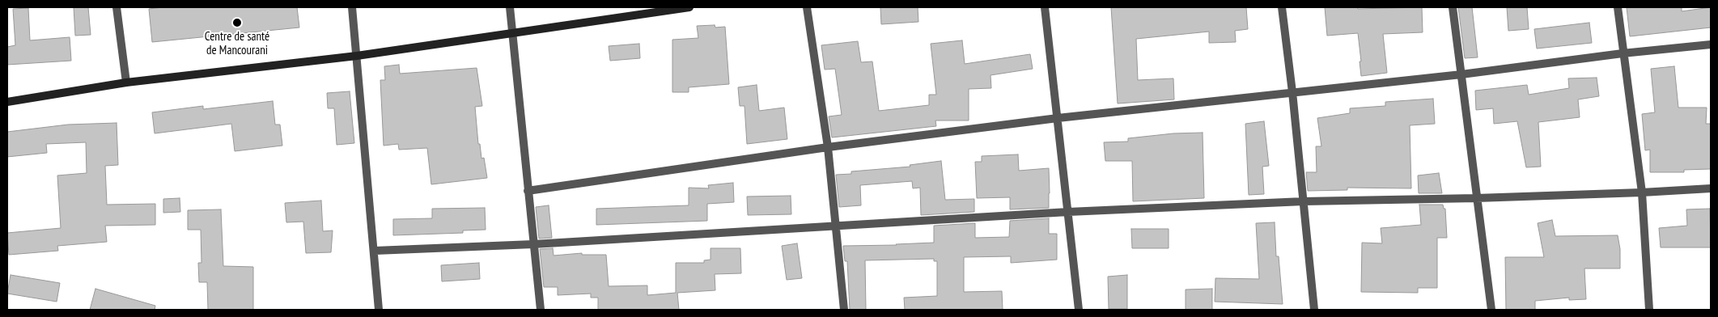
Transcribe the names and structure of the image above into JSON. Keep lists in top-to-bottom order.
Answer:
{
  "places": ["Centre de santé de Mancourani"]
}
